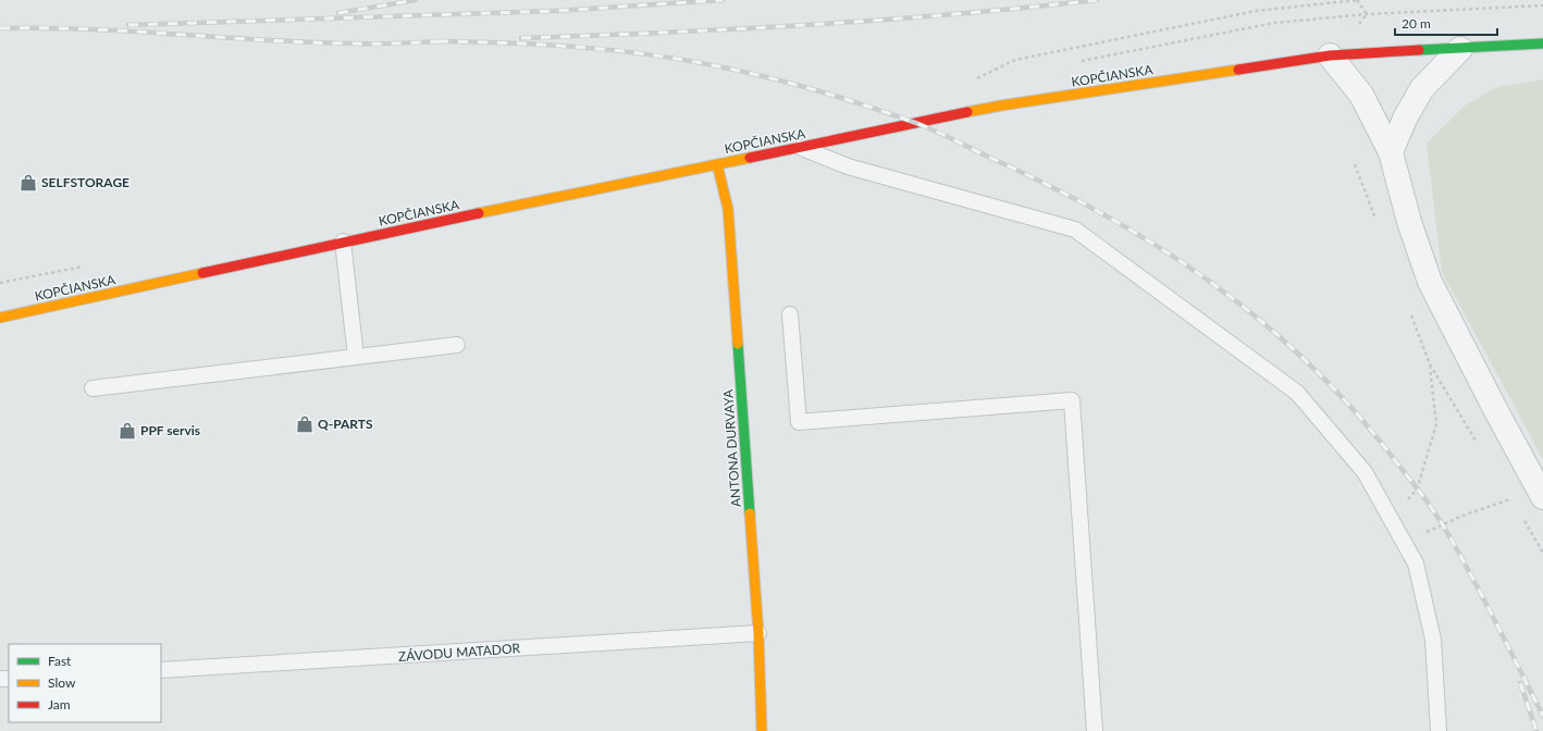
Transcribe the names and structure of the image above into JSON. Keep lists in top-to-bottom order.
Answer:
{
  "streets": {
    "street": ["KOPČIANSKA", "ANTONA DURVAYA"],
    "lane": ["ZÁVODU MATADOR"]
  },
  "crossings": [
    ["KOPČIANSKA", "ANTONA DURVAYA"],
    ["ANTONA DURVAYA", "ZÁVODU MATADOR"]
  ],
  "places": {
    "shop": ["SELFSTORAGE", "Q-PARTS", "PPF servis"]
  },
  "legend": ["Fast", "Slow", "Jam"],
  "scale_bar": "20 m"
}
